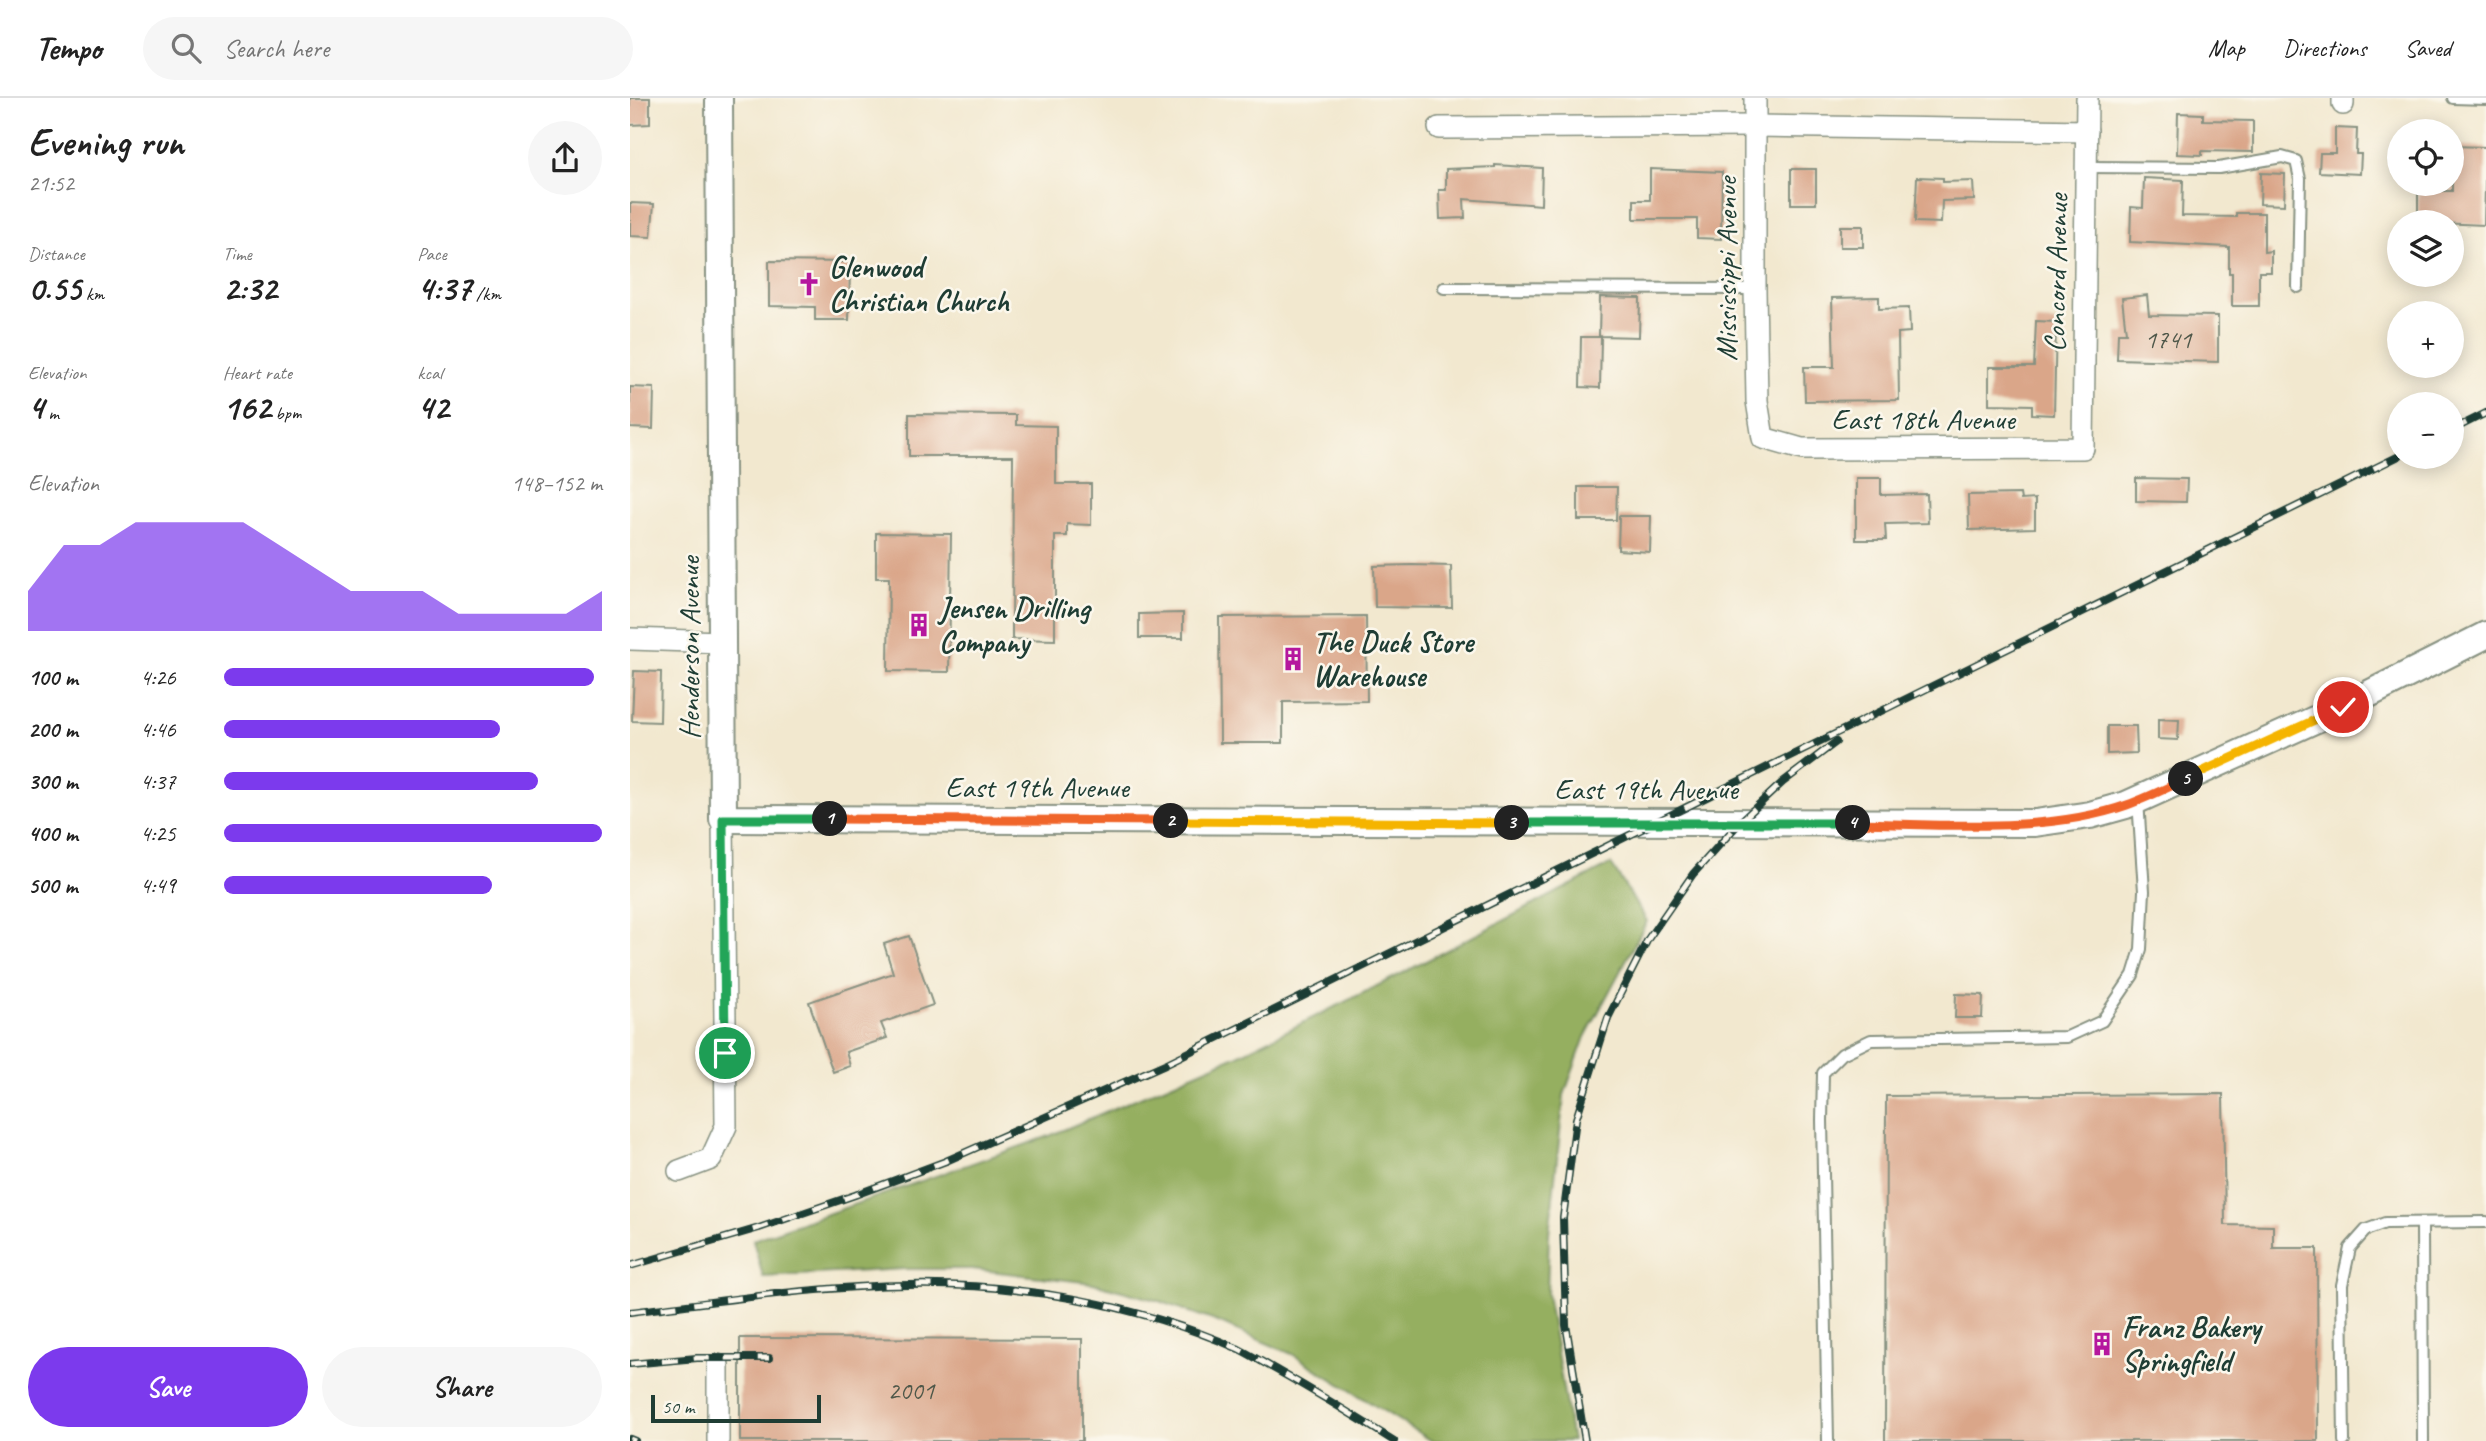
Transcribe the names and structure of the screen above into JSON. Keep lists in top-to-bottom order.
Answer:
{
  "streets": {
    "street": [
      "Mississippi Avenue",
      "Concord Avenue",
      "East 18th Avenue",
      "Henderson Avenue",
      "East 19th Avenue"
    ]
  },
  "crossings": [
    ["Mississippi Avenue", "East 18th Avenue"],
    ["Concord Avenue", "East 18th Avenue"],
    ["Henderson Avenue", "East 19th Avenue"]
  ],
  "places": {
    "church": ["Glenwood Christian Church"],
    "building": ["Jensen Drilling Company", "The Duck Store Warehouse", "Franz Bakery Springfield"]
  },
  "house_numbers": ["1741", "2001"],
  "scale_bar": "50 m",
  "page": {
    "header": "Tempo",
    "search": "Search here",
    "nav": ["Map", "Directions", "Saved"],
    "heading": ["Evening run", "21:52"],
    "map_buttons": ["+", "−"],
    "stats": [
      ["Distance", "0.55 km"],
      ["Time", "2:32"],
      ["Pace", "4:37 /km"],
      ["Elevation", "4 m"],
      ["Heart rate", "162 bpm"],
      ["kcal", "42"]
    ],
    "chart": ["Elevation", "148–152 m"],
    "list": [
      {
        "name": "100 m",
        "note": "4:26"
      },
      {
        "name": "200 m",
        "note": "4:46"
      },
      {
        "name": "300 m",
        "note": "4:37"
      },
      {
        "name": "400 m",
        "note": "4:25"
      },
      {
        "name": "500 m",
        "note": "4:49"
      }
    ],
    "pins": [
      "5",
      "1",
      "2",
      "3",
      "4"
    ],
    "buttons": ["Save", "Share"],
    "scale": "50 m"
  }
}
